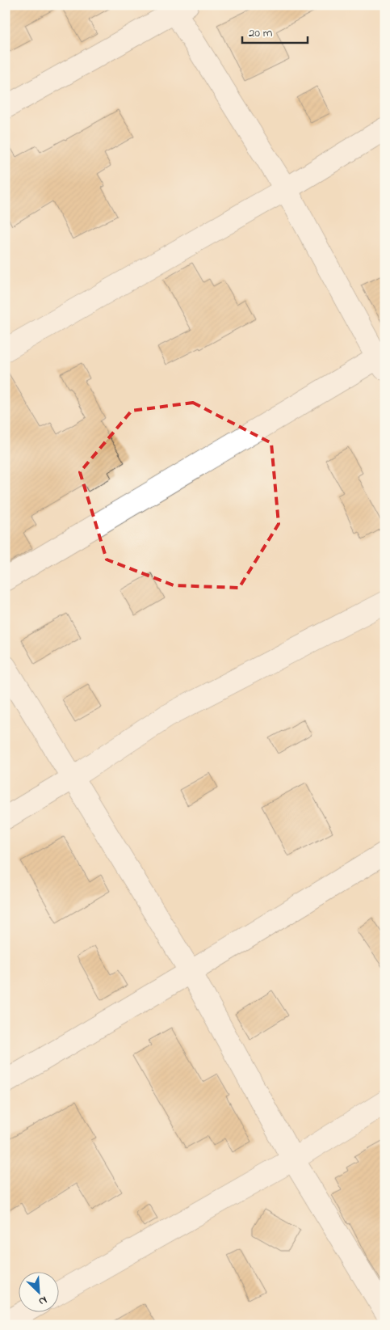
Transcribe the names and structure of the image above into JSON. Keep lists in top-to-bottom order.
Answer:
{
  "scale_bar": "20 m",
  "north": "bottom right"
}
